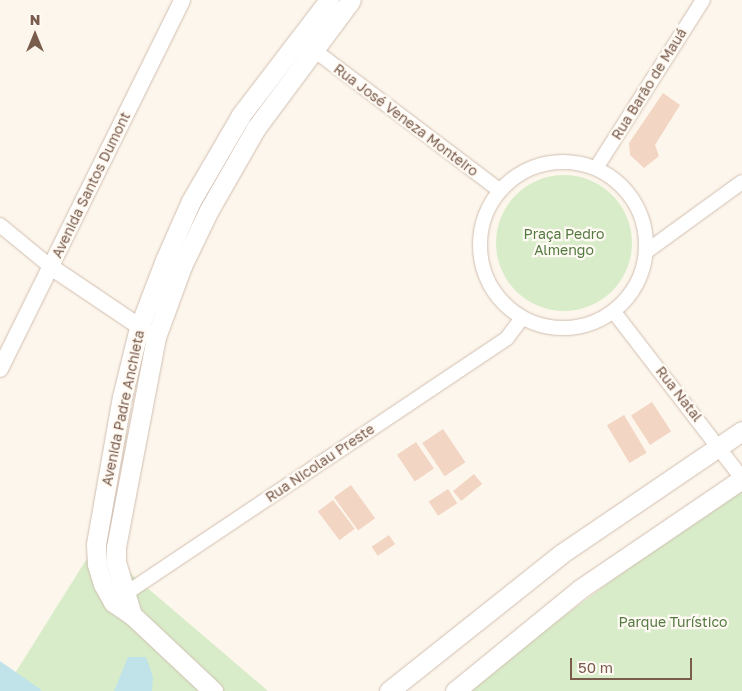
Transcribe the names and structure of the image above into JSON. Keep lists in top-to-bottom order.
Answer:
{
  "streets": {
    "main road": ["Avenida Padre Anchieta"],
    "street": [
      "Rua Barão de Mauá",
      "Rua José Veneza Monteiro",
      "Avenida Santos Dumont",
      "Rua Natal",
      "Rua Nicolau Preste"
    ]
  },
  "crossings": [
    ["Rua Barão de Mauá", "Rua José Veneza Monteiro"],
    ["Rua Barão de Mauá", "Rua Natal"],
    ["Rua Barão de Mauá", "Rua Nicolau Preste"],
    ["Rua José Veneza Monteiro", "Rua Natal"],
    ["Rua José Veneza Monteiro", "Avenida Padre Anchieta"],
    ["Rua José Veneza Monteiro", "Rua Nicolau Preste"],
    ["Rua Natal", "Rua Nicolau Preste"],
    ["Avenida Padre Anchieta", "Rua Nicolau Preste"]
  ],
  "parks": ["Praça Pedro Almengo", "Parque Turístico"],
  "scale_bar": "50 m",
  "north": "top"
}
